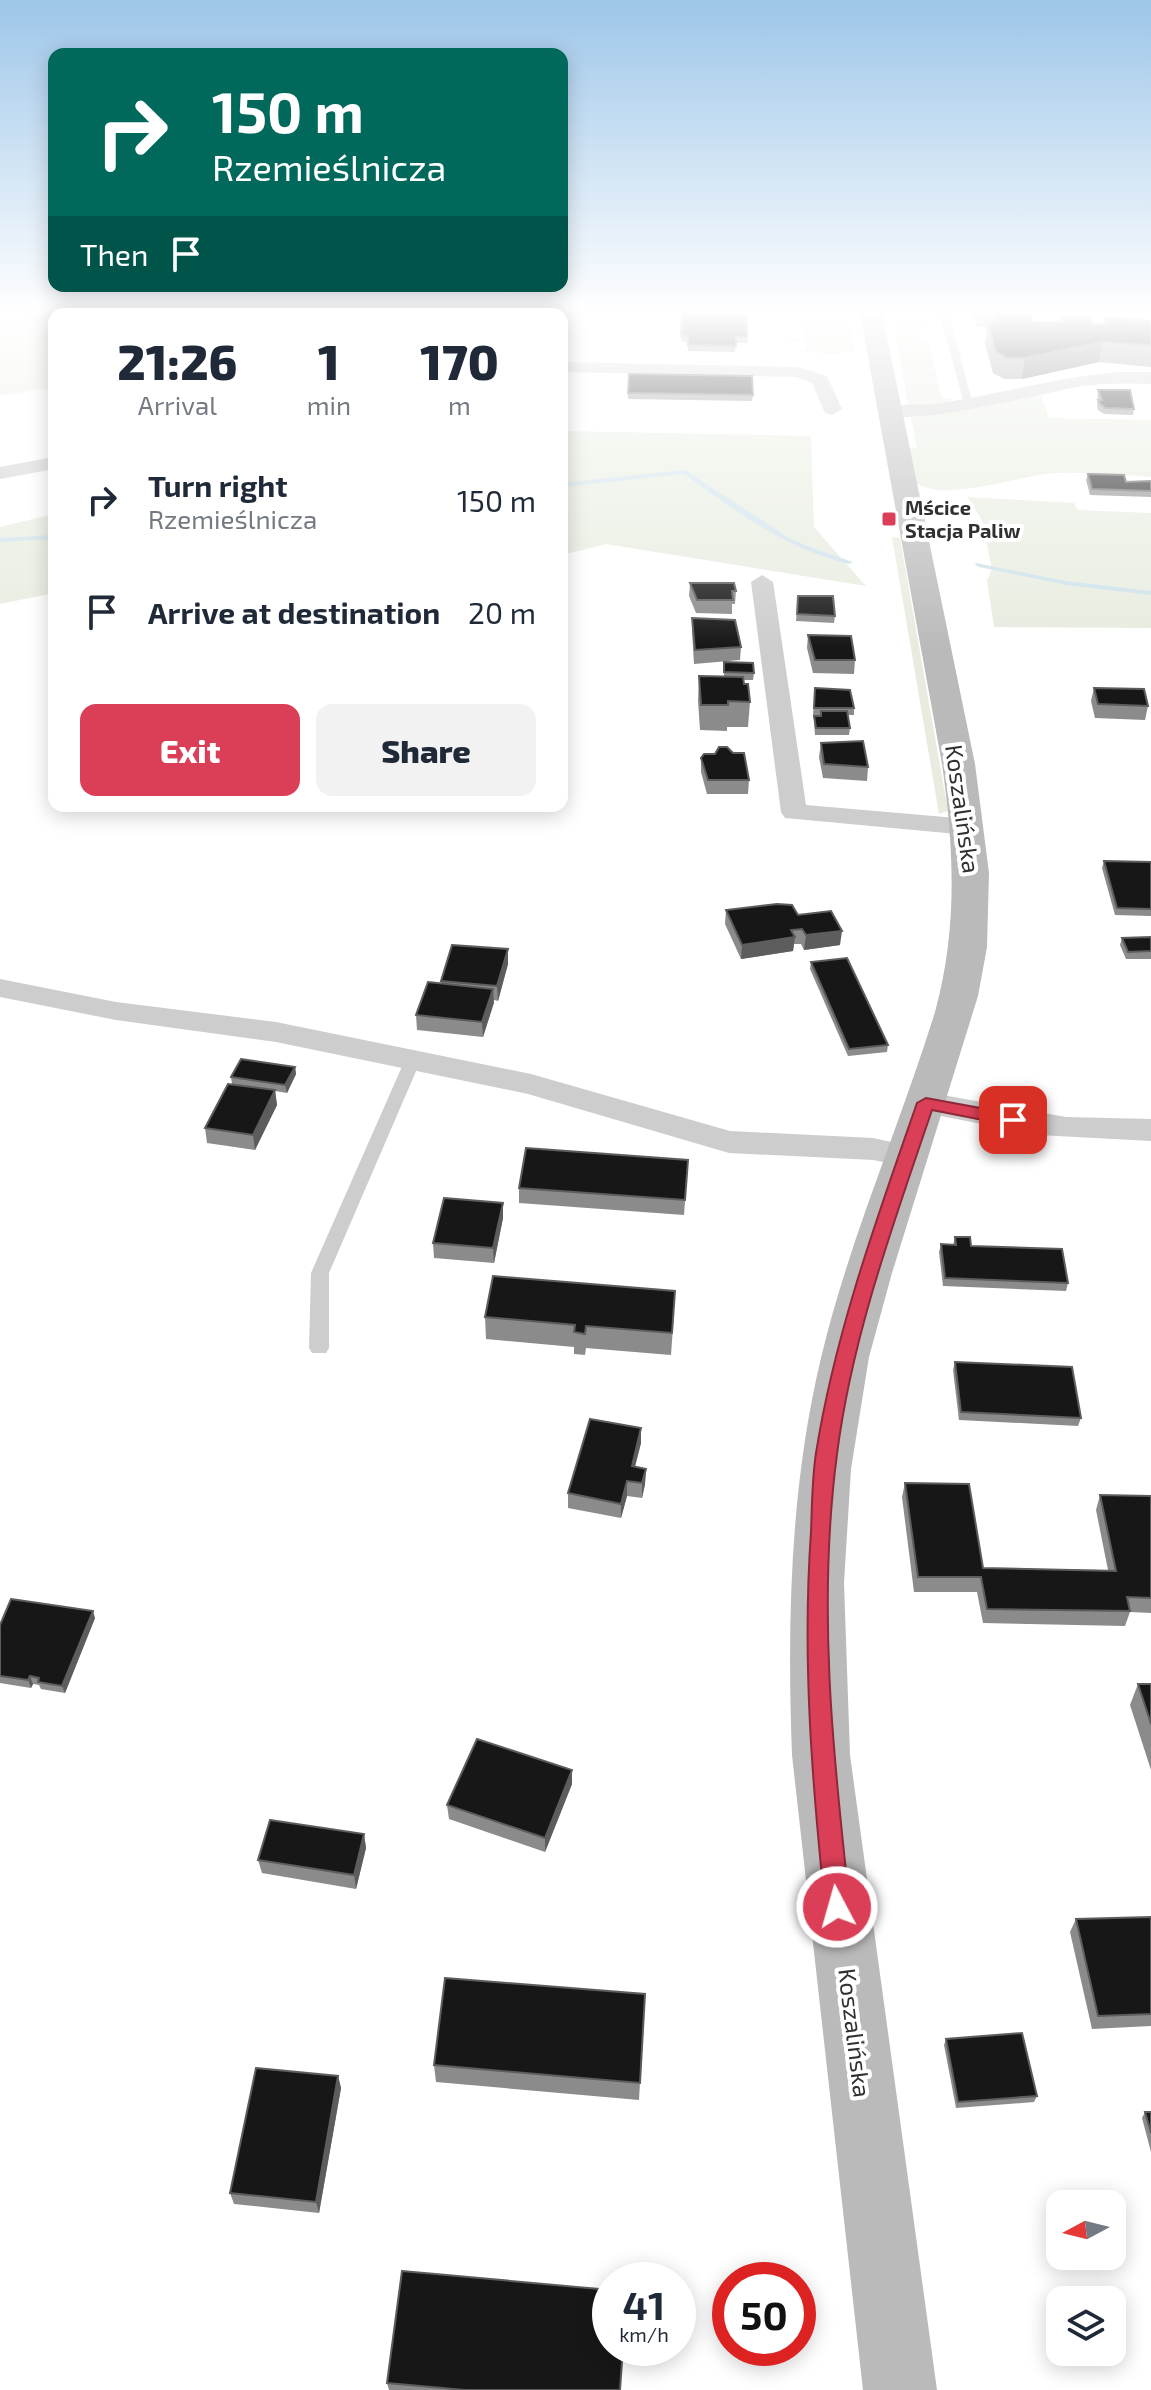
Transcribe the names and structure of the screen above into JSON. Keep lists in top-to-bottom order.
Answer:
{
  "streets": {
    "main road": ["Koszalińska"]
  },
  "places": {
    "transit": ["Mścice Stacja Paliw"]
  },
  "north": "left",
  "page": {
    "turn": ["150 m", "Rzemieślnicza"],
    "then": "Then",
    "eta": [
      "21:26",
      "Arrival",
      "1",
      "min",
      "170",
      "m"
    ],
    "list": [
      {
        "name": "Turn right",
        "note": "Rzemieślnicza",
        "value": "150 m"
      },
      {
        "name": "Arrive at destination",
        "value": "20 m"
      }
    ],
    "buttons": ["Exit", "Share"],
    "speed": "41 km/h",
    "limit": "50"
  }
}
